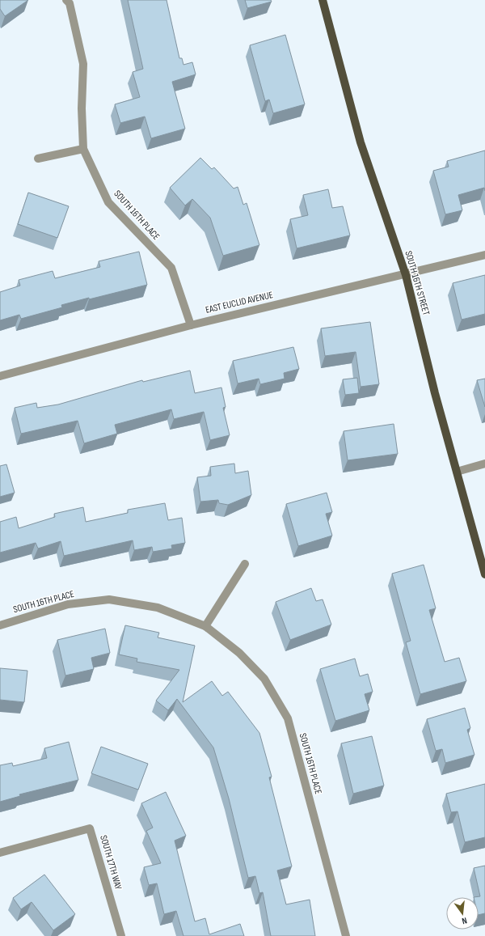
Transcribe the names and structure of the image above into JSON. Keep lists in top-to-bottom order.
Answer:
{
  "streets": {
    "main road": ["SOUTH 16TH STREET"],
    "street": ["SOUTH 16TH PLACE", "EAST EUCLID AVENUE", "SOUTH 17TH WAY"]
  },
  "crossings": [
    ["SOUTH 16TH PLACE", "EAST EUCLID AVENUE"],
    ["SOUTH 16TH STREET", "EAST EUCLID AVENUE"]
  ],
  "north": "bottom"
}
